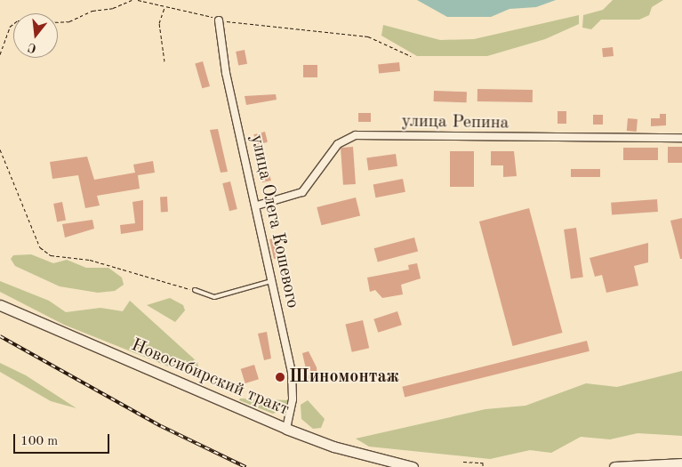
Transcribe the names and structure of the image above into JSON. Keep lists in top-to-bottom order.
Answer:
{
  "streets": {
    "main road": ["Новосибирский тракт"],
    "street": ["улица Репина", "улица Олега Кошевого"]
  },
  "crossings": [
    ["улица Репина", "улица Олега Кошевого"],
    ["улица Олега Кошевого", "Новосибирский тракт"]
  ],
  "places": ["Шиномонтаж"],
  "scale_bar": "100 m",
  "north": "bottom"
}
